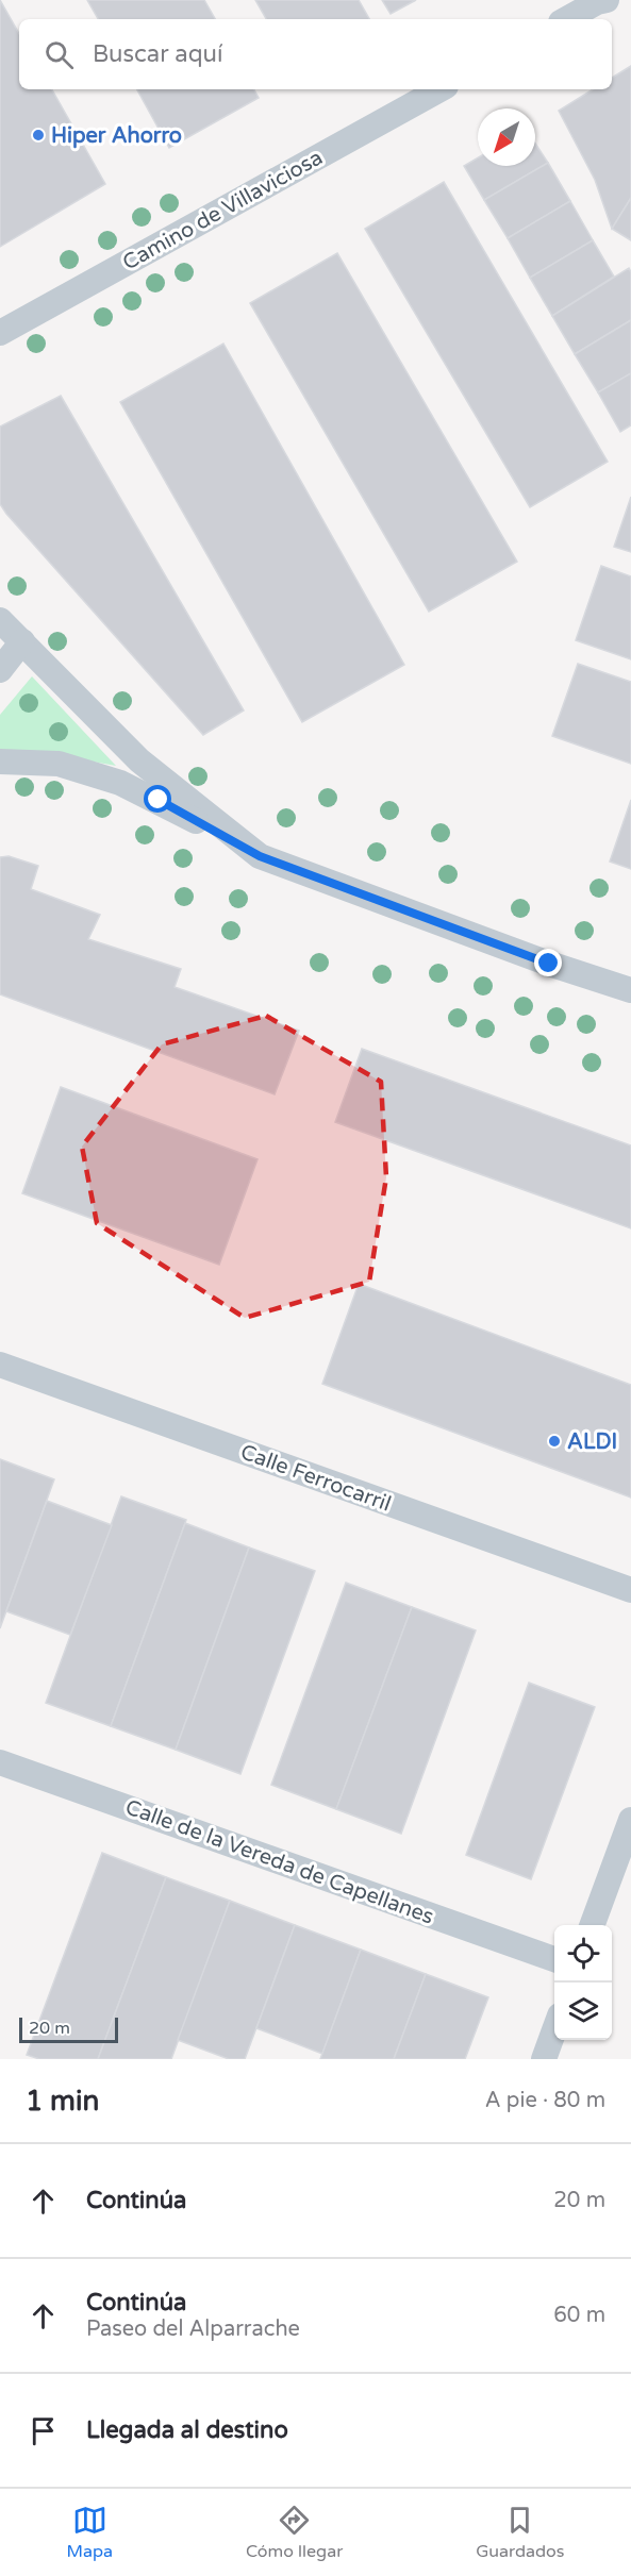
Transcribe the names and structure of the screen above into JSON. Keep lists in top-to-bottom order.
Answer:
{
  "streets": {
    "street": ["Camino de Villaviciosa", "Calle Ferrocarril", "Calle de la Vereda de Capellanes"]
  },
  "places": ["Hiper Ahorro", "ALDI"],
  "scale_bar": "20 m",
  "north": "bottom left",
  "page": {
    "search": "Buscar aquí",
    "scale": "20 m",
    "heading": ["1 min", "A pie · 80 m"],
    "list": [
      ["Continúa", "20 m"],
      ["Continúa", "Paseo del Alparrache", "60 m"],
      "Llegada al destino"
    ],
    "nav": ["Mapa", "Cómo llegar", "Guardados"]
  }
}
